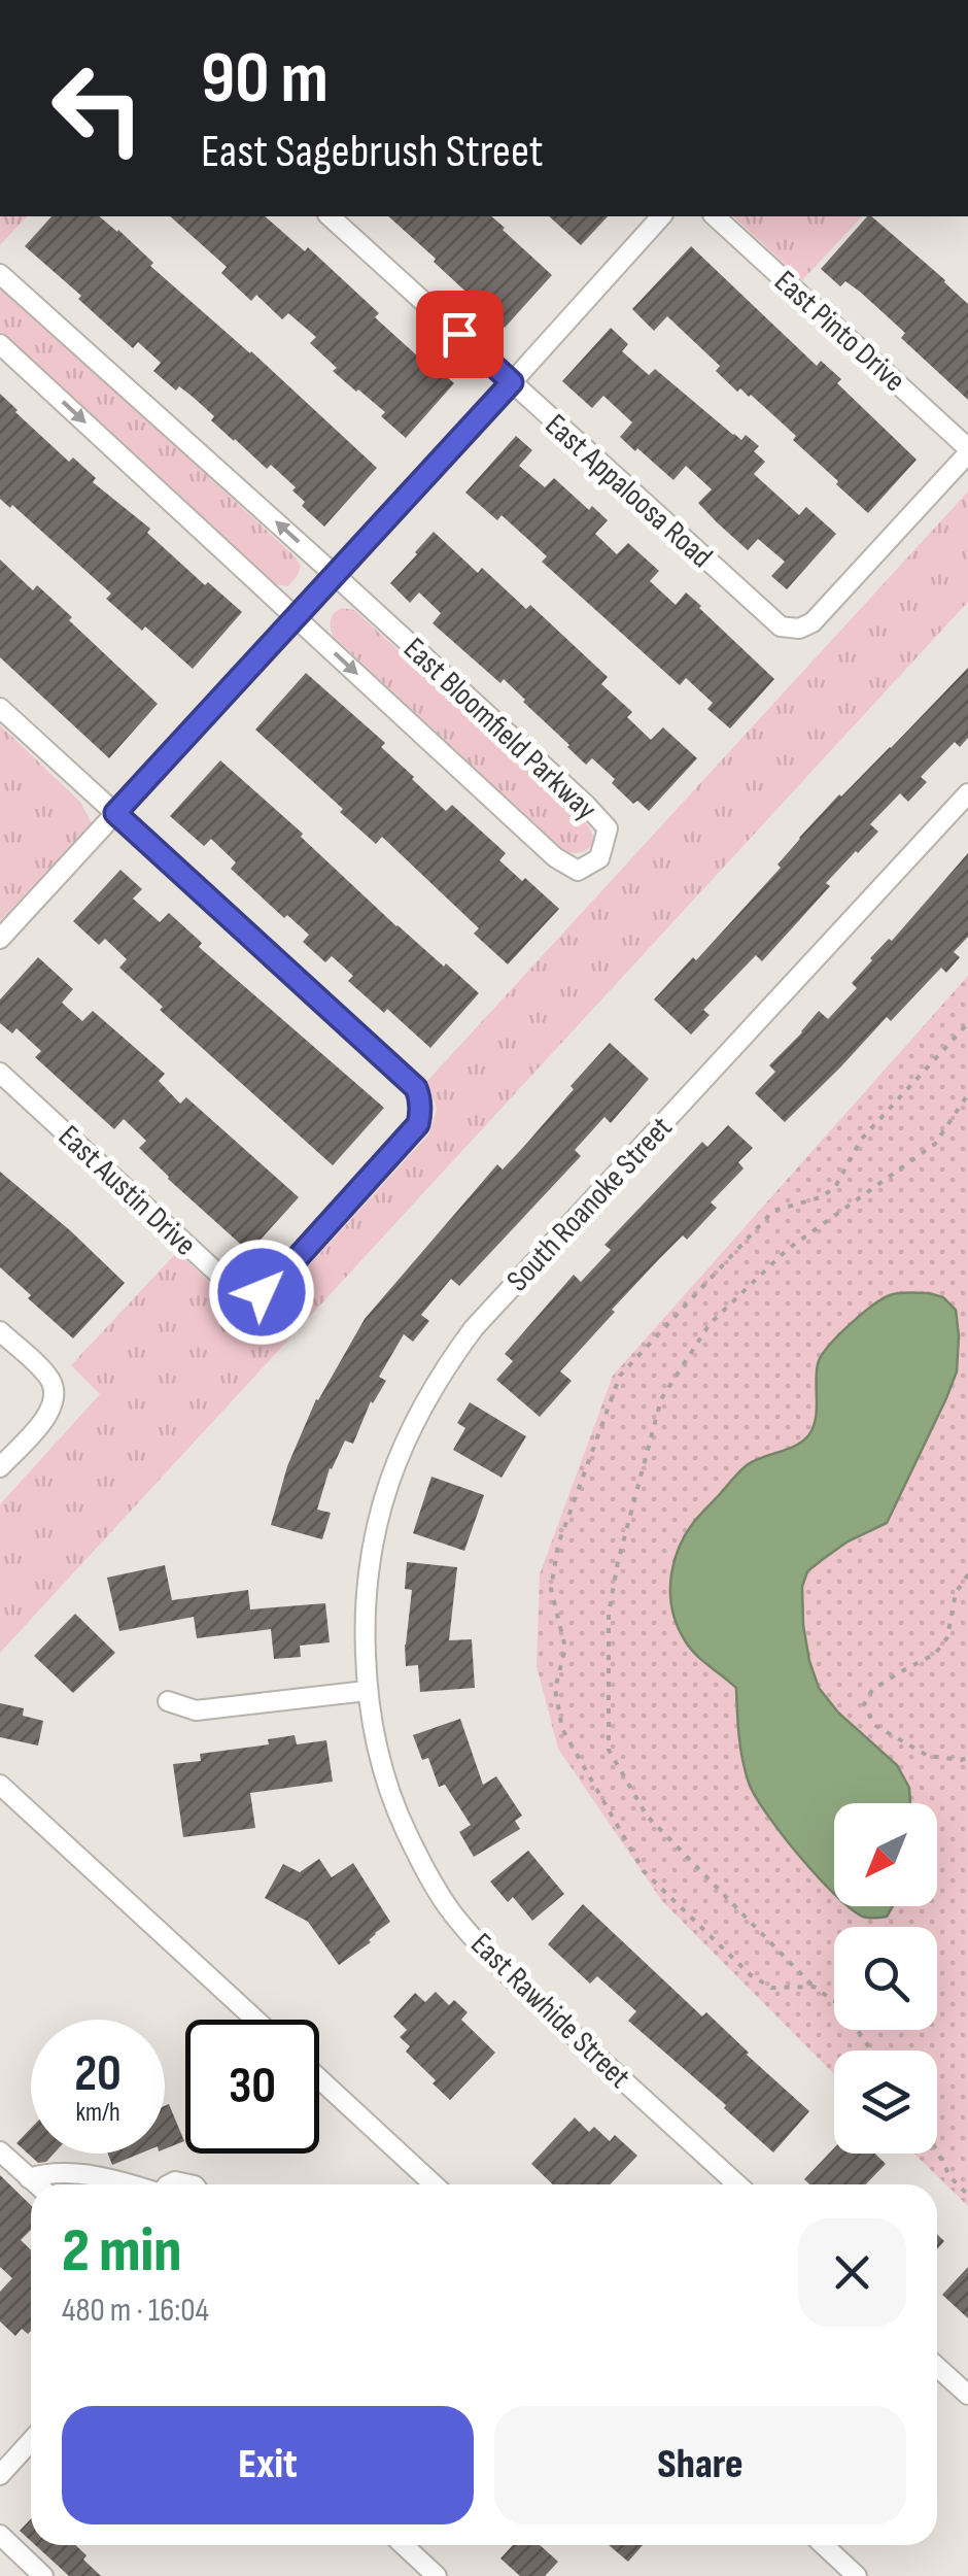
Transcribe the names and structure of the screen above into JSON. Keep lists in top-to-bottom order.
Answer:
{
  "streets": {
    "street": [
      "East Pinto Drive",
      "East Appaloosa Road",
      "East Bloomfield Parkway",
      "East Austin Drive",
      "South Roanoke Street",
      "East Rawhide Street"
    ]
  },
  "crossings": [
    ["East Pinto Drive", "East Appaloosa Road"],
    ["South Roanoke Street", "East Rawhide Street"]
  ],
  "north": "bottom left",
  "page": {
    "turn": ["90 m", "East Sagebrush Street"],
    "speed": "20 km/h",
    "limit": "30",
    "heading": ["2 min", "480 m · 16:04"],
    "buttons": ["Exit", "Share"]
  }
}
